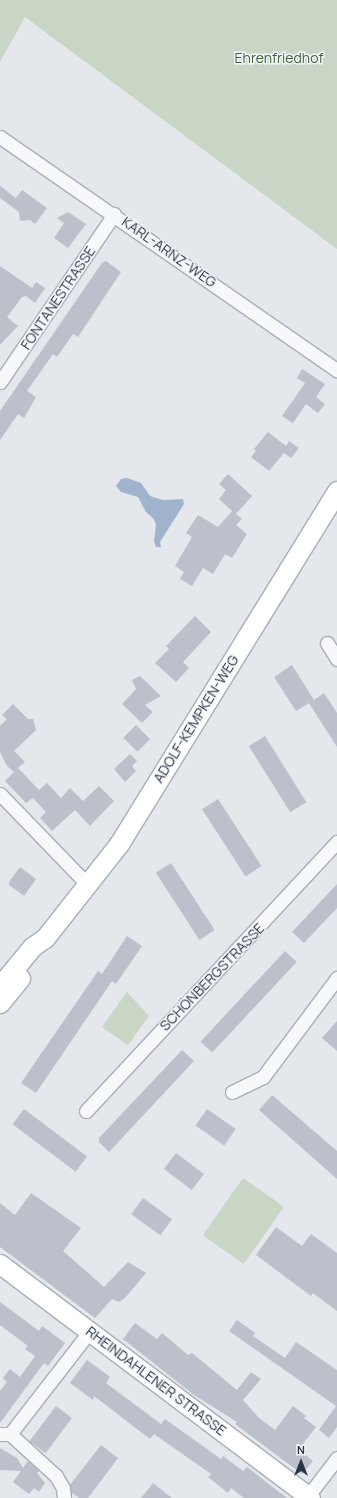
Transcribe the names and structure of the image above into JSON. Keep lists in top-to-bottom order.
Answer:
{
  "streets": {
    "main road": ["ADOLF-KEMPKEN-WEG", "RHEINDAHLENER STRASSE"],
    "street": ["KARL-ARNZ-WEG", "FONTANESTRASSE", "SCHÖNBERGSTRASSE"]
  },
  "crossings": [
    ["KARL-ARNZ-WEG", "FONTANESTRASSE"]
  ],
  "parks": ["Ehrenfriedhof"],
  "north": "top"
}
